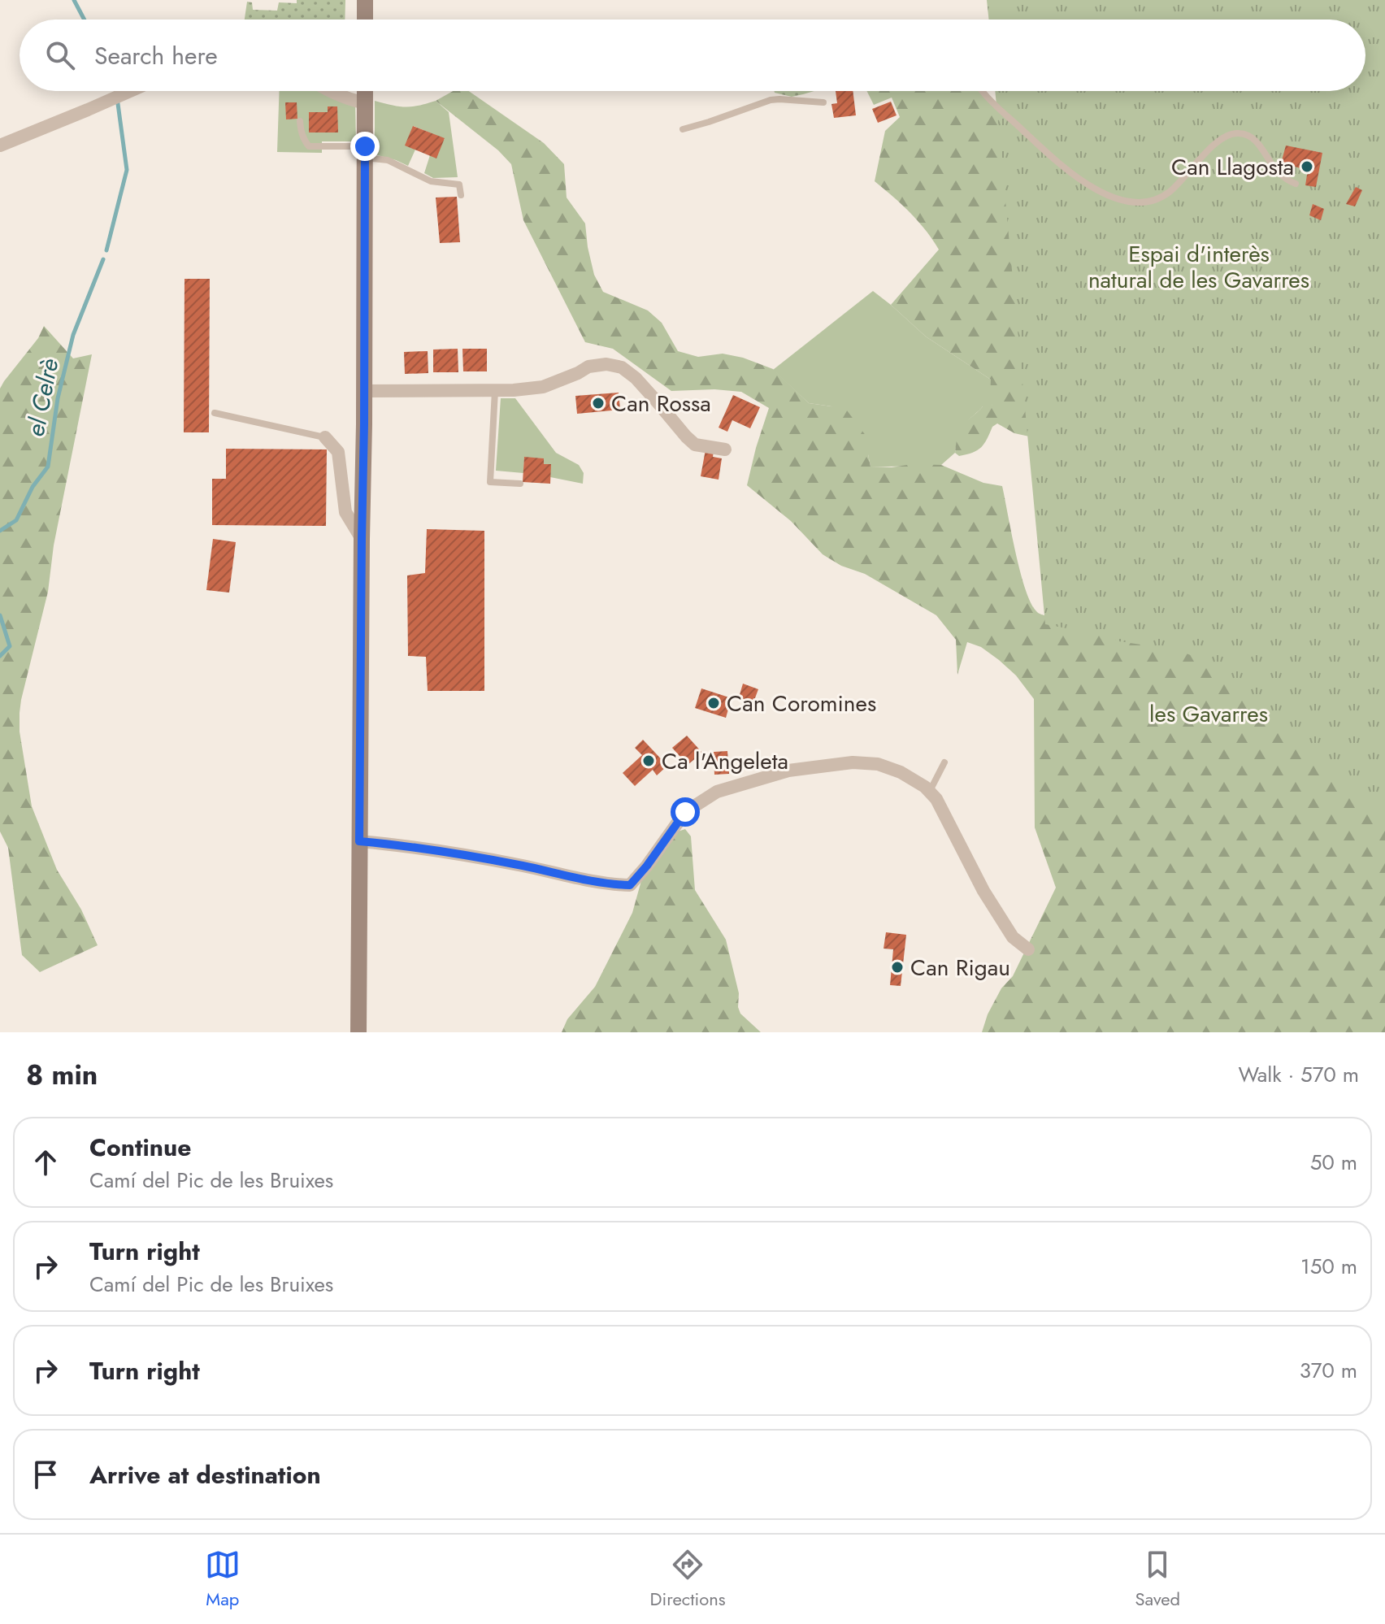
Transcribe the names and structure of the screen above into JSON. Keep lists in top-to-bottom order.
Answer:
{
  "water": ["el Celrè"],
  "parks": ["Espai d'interès natural de les Gavarres", "les Gavarres"],
  "places": [
    "Can Llagosta",
    "Can Rossa",
    "Can Coromines",
    "Ca l'Angeleta",
    "Can Rigau"
  ],
  "page": {
    "search": "Search here",
    "heading": ["8 min", "Walk · 570 m"],
    "list": [
      ["Continue", "Camí del Pic de les Bruixes", "50 m"],
      ["Turn right", "Camí del Pic de les Bruixes", "150 m"],
      ["Turn right", "370 m"],
      "Arrive at destination"
    ],
    "nav": ["Map", "Directions", "Saved"]
  }
}
